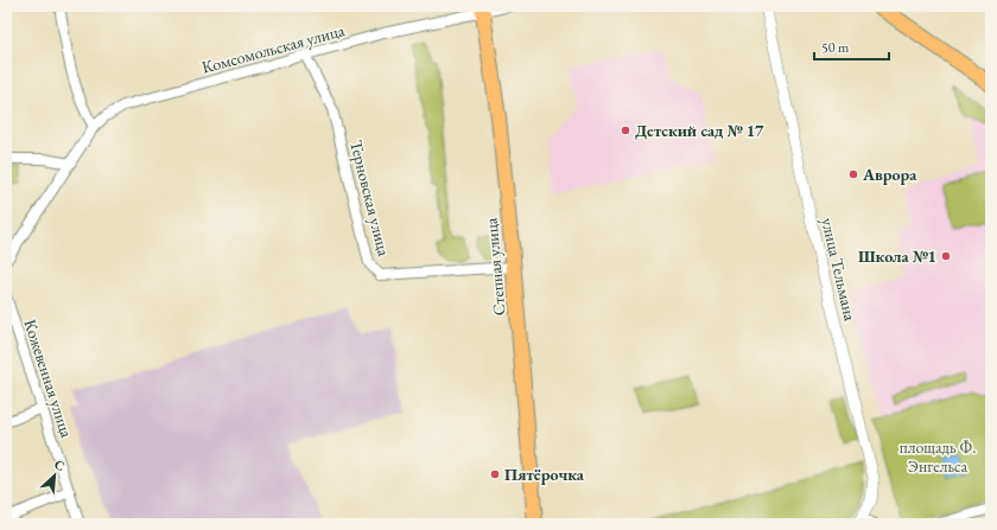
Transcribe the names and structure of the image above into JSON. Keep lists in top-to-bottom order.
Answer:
{
  "streets": {
    "main road": ["Степная улица"],
    "street": [
      "Комсомольская улица",
      "Терновская улица",
      "улица Тельмана",
      "Кожевенная улица"
    ]
  },
  "crossings": [
    ["Комсомольская улица", "Терновская улица"],
    ["Комсомольская улица", "Степная улица"],
    ["Терновская улица", "Степная улица"]
  ],
  "parks": ["площадь Ф. Энгельса"],
  "places": [
    "Детский сад № 17",
    "Аврора",
    "Школа №1",
    "Пятёрочка"
  ],
  "scale_bar": "50 m",
  "north": "top right"
}
